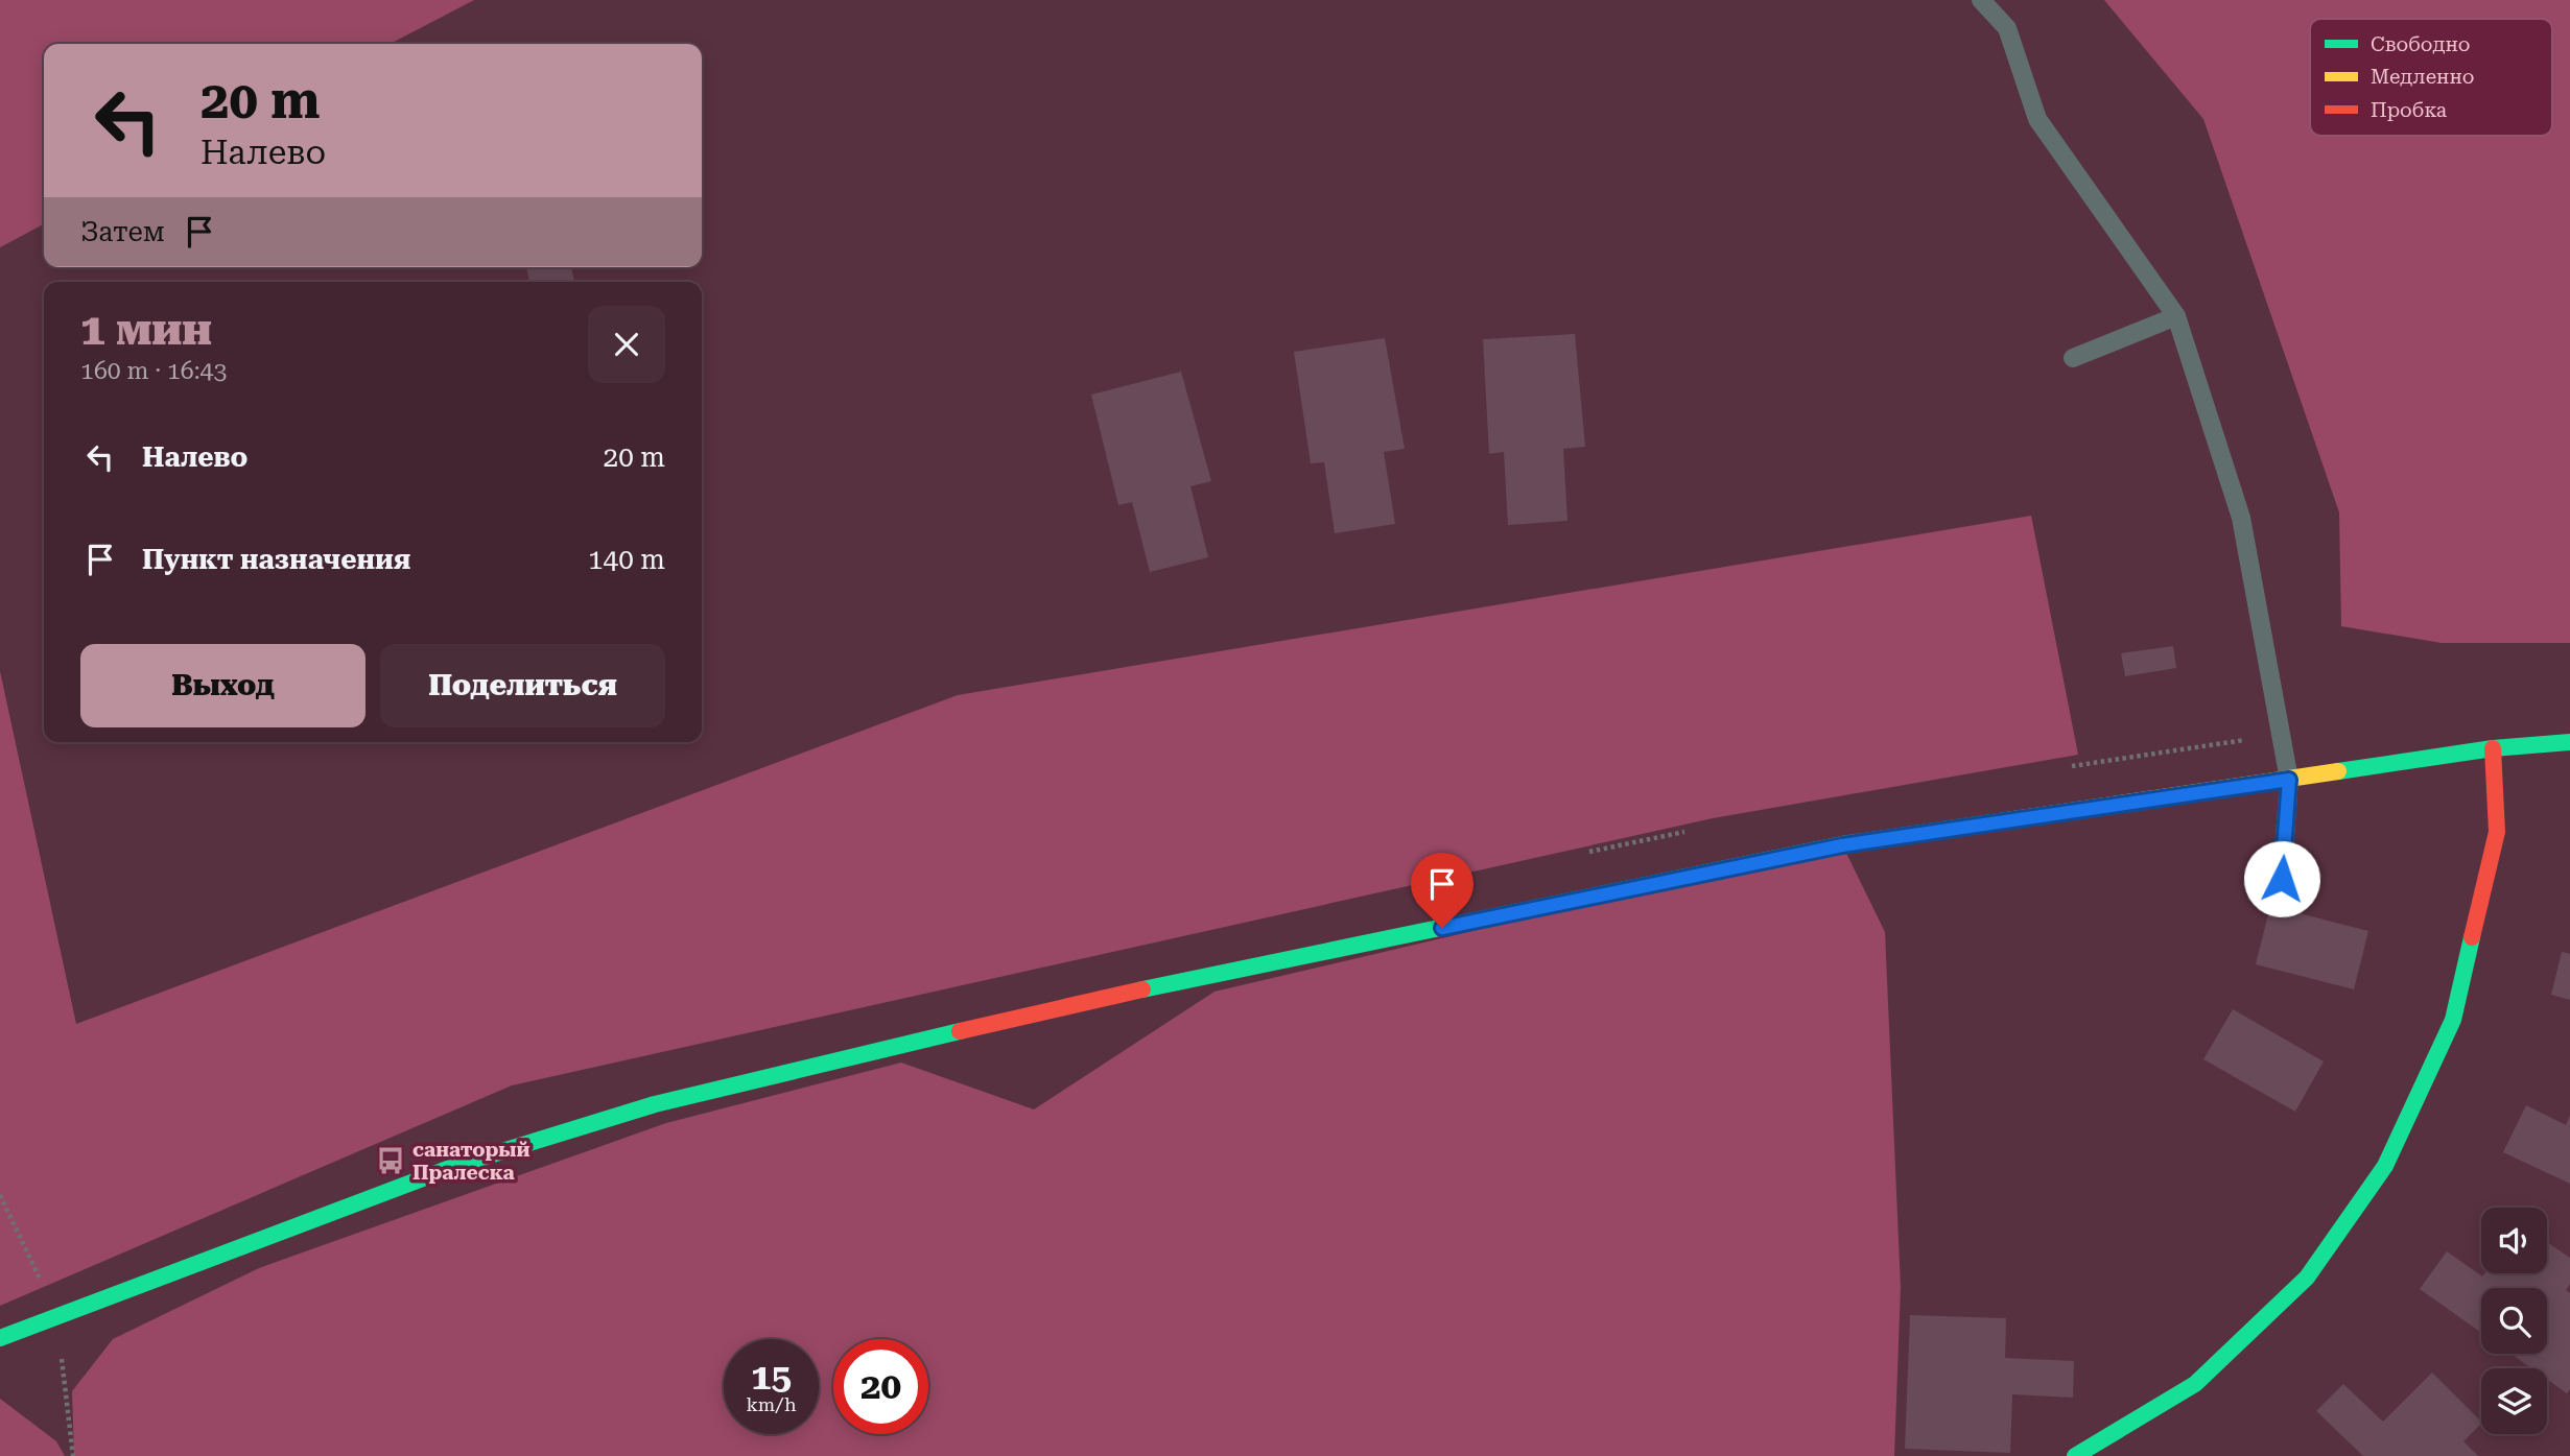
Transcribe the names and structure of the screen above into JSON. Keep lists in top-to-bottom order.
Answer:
{
  "places": {
    "bus stop": ["санаторый Пралеска"]
  },
  "legend": ["Свободно", "Медленно", "Пробка"],
  "page": {
    "turn": ["20 m", "Налево"],
    "then": "Затем",
    "heading": ["1 мин", "160 m · 16:43"],
    "list": [
      {
        "name": "Налево",
        "value": "20 m"
      },
      {
        "name": "Пункт назначения",
        "value": "140 m"
      }
    ],
    "buttons": ["Выход", "Поделиться"],
    "speed": "15 km/h",
    "limit": "20"
  }
}
